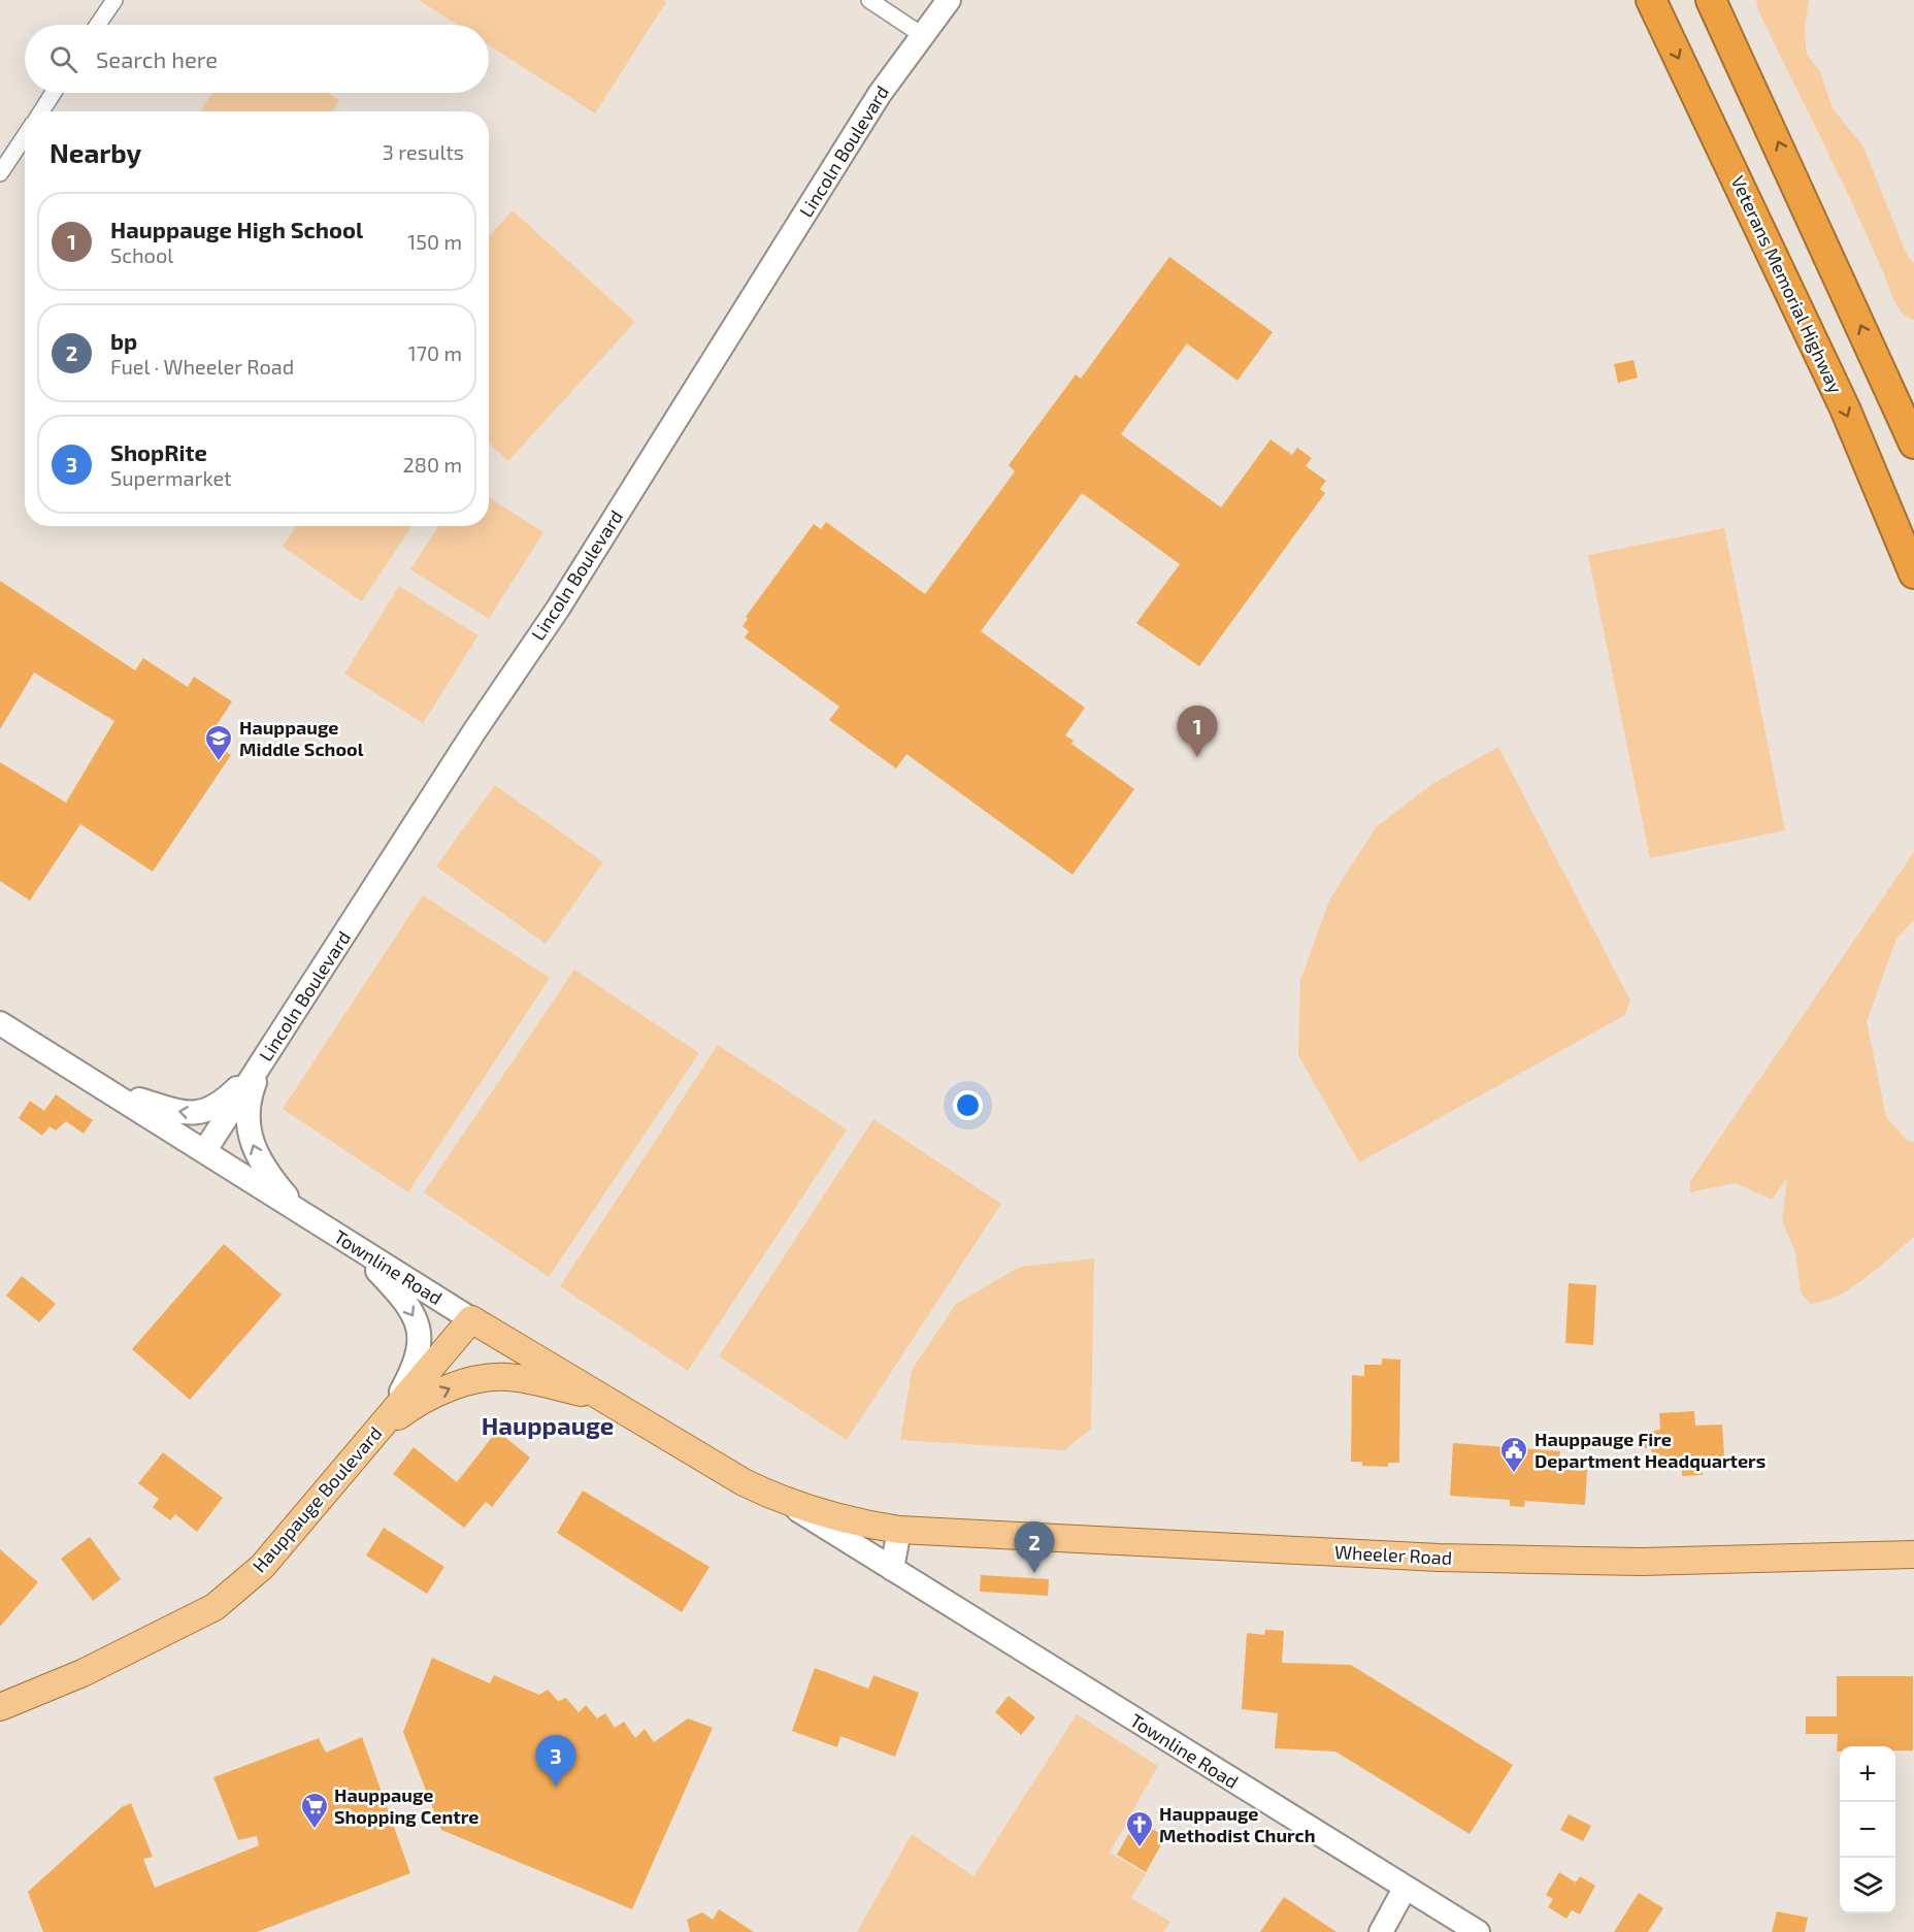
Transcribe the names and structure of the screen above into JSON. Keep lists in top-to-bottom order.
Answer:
{
  "streets": {
    "highway": ["Veterans Memorial Highway"],
    "main road": ["Townline Road", "Hauppauge Boulevard", "Wheeler Road"],
    "street": ["Lincoln Boulevard"]
  },
  "crossings": [
    ["Lincoln Boulevard", "Townline Road"],
    ["Townline Road", "Hauppauge Boulevard"],
    ["Townline Road", "Wheeler Road"]
  ],
  "districts": ["Hauppauge"],
  "places": {
    "school or university": ["Hauppauge Middle School"],
    "public building": ["Hauppauge Fire Department Headquarters"],
    "supermarket": ["Hauppauge Shopping Centre"],
    "church": ["Hauppauge Methodist Church"]
  },
  "page": {
    "search": "Search here",
    "heading": ["Nearby", "3 results"],
    "list": [
      {
        "mark": "1",
        "name": "Hauppauge High School",
        "note": "School",
        "value": "150 m"
      },
      {
        "mark": "2",
        "name": "bp",
        "note": "Fuel · Wheeler Road",
        "value": "170 m"
      },
      {
        "mark": "3",
        "name": "ShopRite",
        "note": "Supermarket",
        "value": "280 m"
      }
    ],
    "pins": ["1", "2", "3"],
    "map_buttons": ["+", "−"]
  }
}
